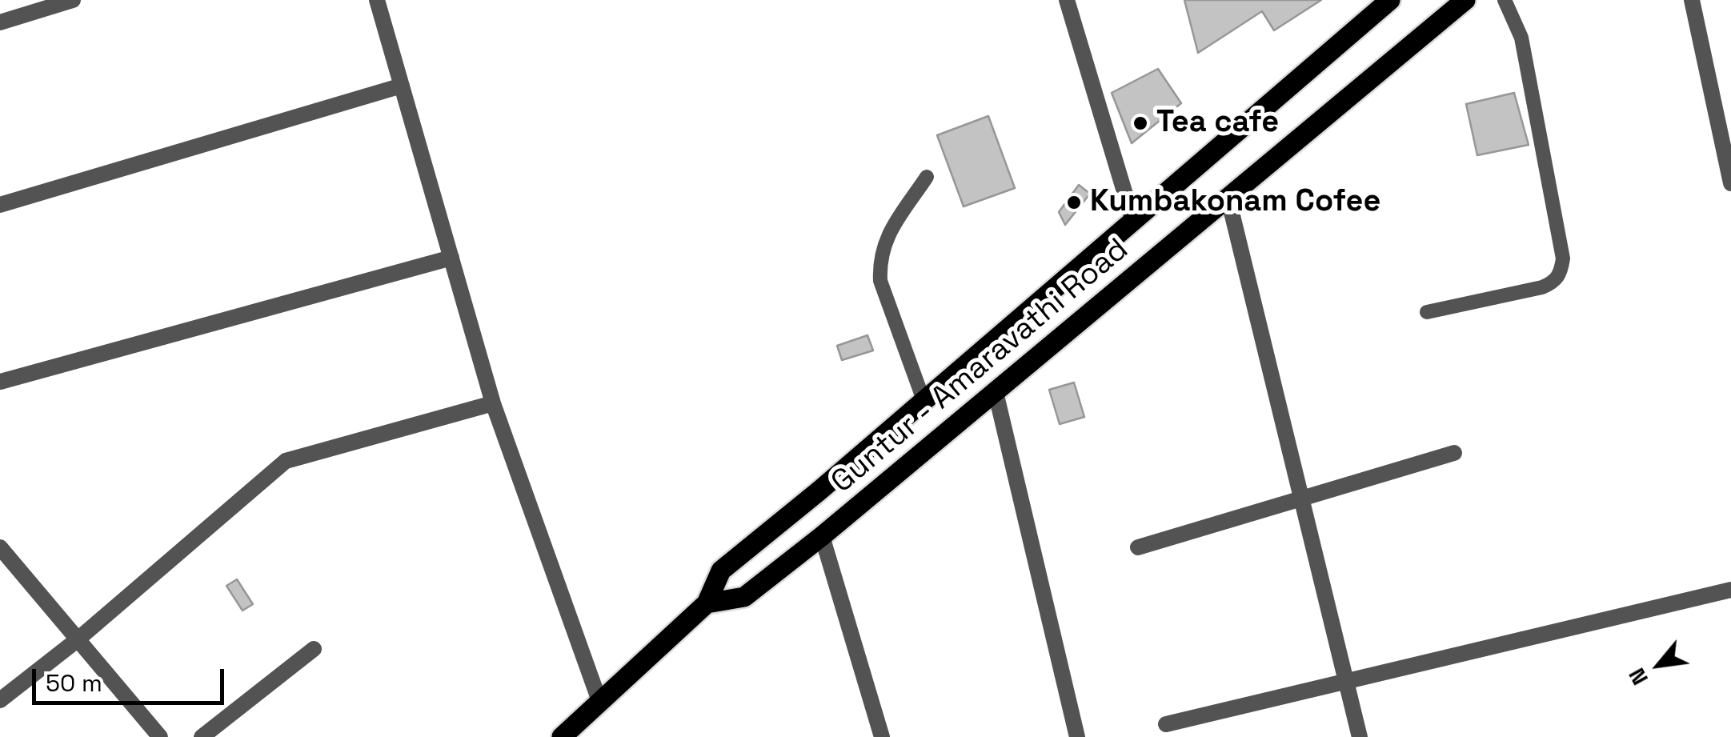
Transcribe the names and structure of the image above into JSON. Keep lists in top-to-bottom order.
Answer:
{
  "streets": {
    "main road": ["Guntur - Amaravathi Road"]
  },
  "places": ["Tea cafe", "Kumbakonam Cofee"],
  "scale_bar": "50 m",
  "north": "bottom left"
}
